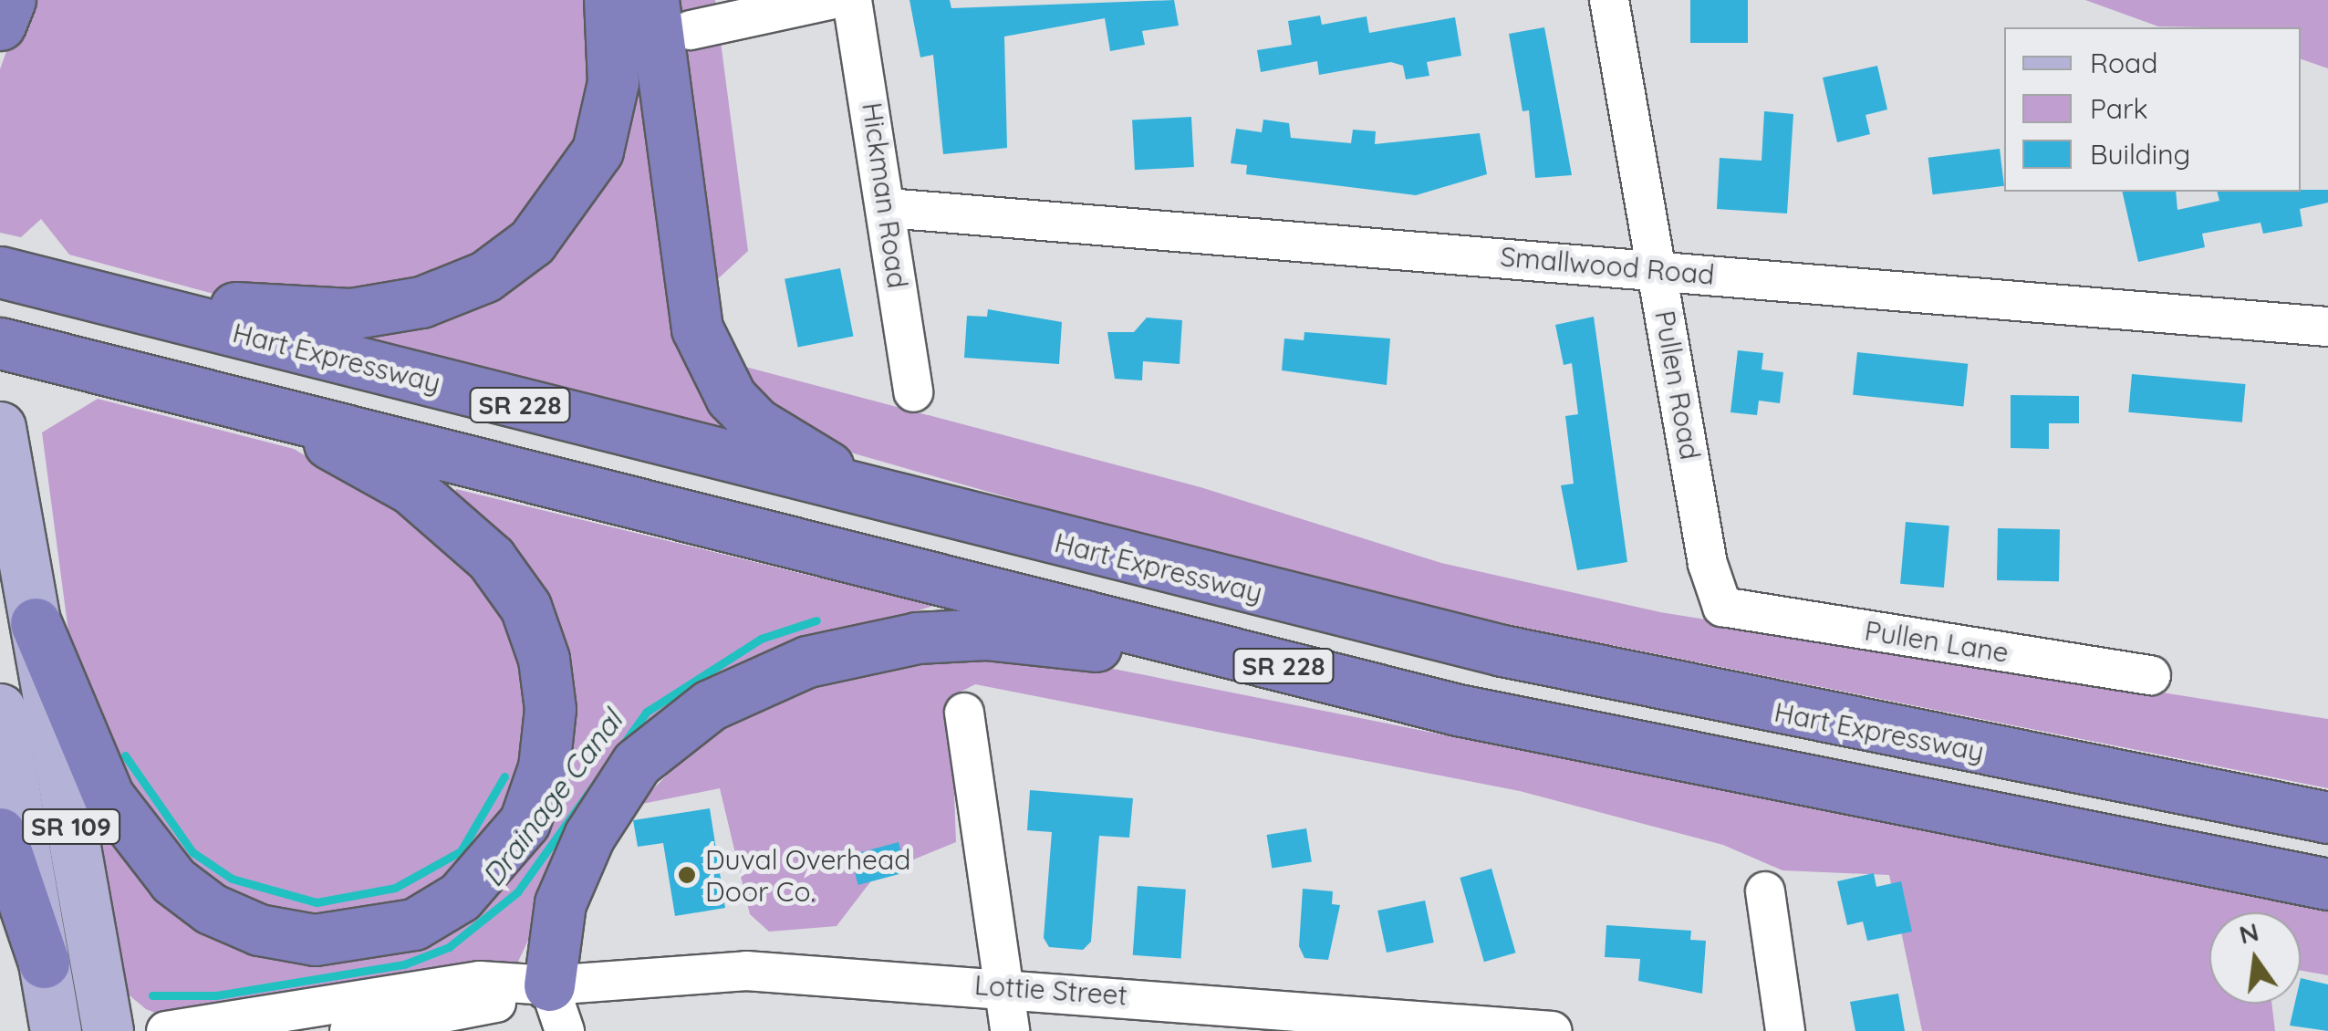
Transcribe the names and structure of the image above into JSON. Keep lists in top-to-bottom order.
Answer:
{
  "streets": {
    "highway": ["Hart Expressway", "SR 228"],
    "main road": ["SR 109"],
    "street": [
      "Hickman Road",
      "Smallwood Road",
      "Pullen Road",
      "Pullen Lane",
      "Lottie Street"
    ]
  },
  "crossings": [
    ["Hickman Road", "Smallwood Road"],
    ["Smallwood Road", "Pullen Road"],
    ["Pullen Road", "Pullen Lane"]
  ],
  "water": ["Drainage Canal"],
  "places": ["Duval Overhead Door Co."],
  "legend": ["Road", "Park", "Building"],
  "north": "top"
}
